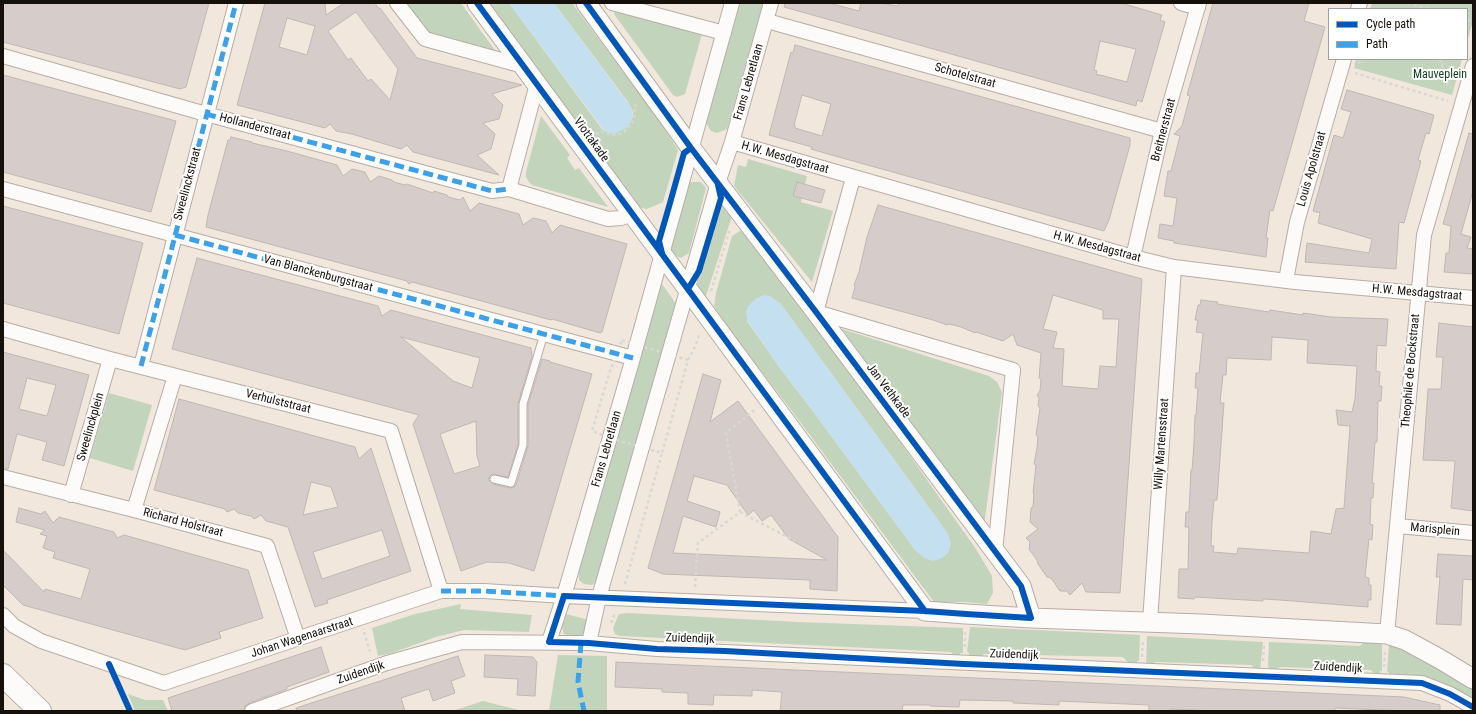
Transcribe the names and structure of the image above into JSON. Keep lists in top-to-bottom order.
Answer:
{
  "streets": {
    "street": [
      "Schotelstraat",
      "Frans Lebretlaan",
      "Hollanderstraat",
      "Breitnerstraat",
      "Viottakade",
      "H.W. Mesdagstraat",
      "Louis Apolstraat",
      "Sweelinckstraat",
      "Van Blanckenburgstraat",
      "Theophile de Bockstraat",
      "Jan Vethkade",
      "Verhulststraat",
      "Sweelinckplein",
      "Willy Martensstraat",
      "Richard Holstraat",
      "Marisplein",
      "Johan Wagenaarstraat",
      "Zuidendijk"
    ]
  },
  "crossings": [
    ["Schotelstraat", "Frans Lebretlaan"],
    ["Schotelstraat", "Breitnerstraat"],
    ["Frans Lebretlaan", "Viottakade"],
    ["Frans Lebretlaan", "H.W. Mesdagstraat"],
    ["Frans Lebretlaan", "Van Blanckenburgstraat"],
    ["Frans Lebretlaan", "Jan Vethkade"],
    ["Frans Lebretlaan", "Johan Wagenaarstraat"],
    ["Frans Lebretlaan", "Zuidendijk"],
    ["Hollanderstraat", "Sweelinckstraat"],
    ["Breitnerstraat", "H.W. Mesdagstraat"],
    ["H.W. Mesdagstraat", "Louis Apolstraat"],
    ["H.W. Mesdagstraat", "Theophile de Bockstraat"],
    ["H.W. Mesdagstraat", "Willy Martensstraat"],
    ["Sweelinckstraat", "Van Blanckenburgstraat"],
    ["Sweelinckstraat", "Verhulststraat"],
    ["Theophile de Bockstraat", "Marisplein"],
    ["Verhulststraat", "Sweelinckplein"],
    ["Verhulststraat", "Johan Wagenaarstraat"],
    ["Sweelinckplein", "Richard Holstraat"],
    ["Richard Holstraat", "Johan Wagenaarstraat"]
  ],
  "parks": ["Mauveplein"],
  "legend": ["Cycle path", "Path"]
}
